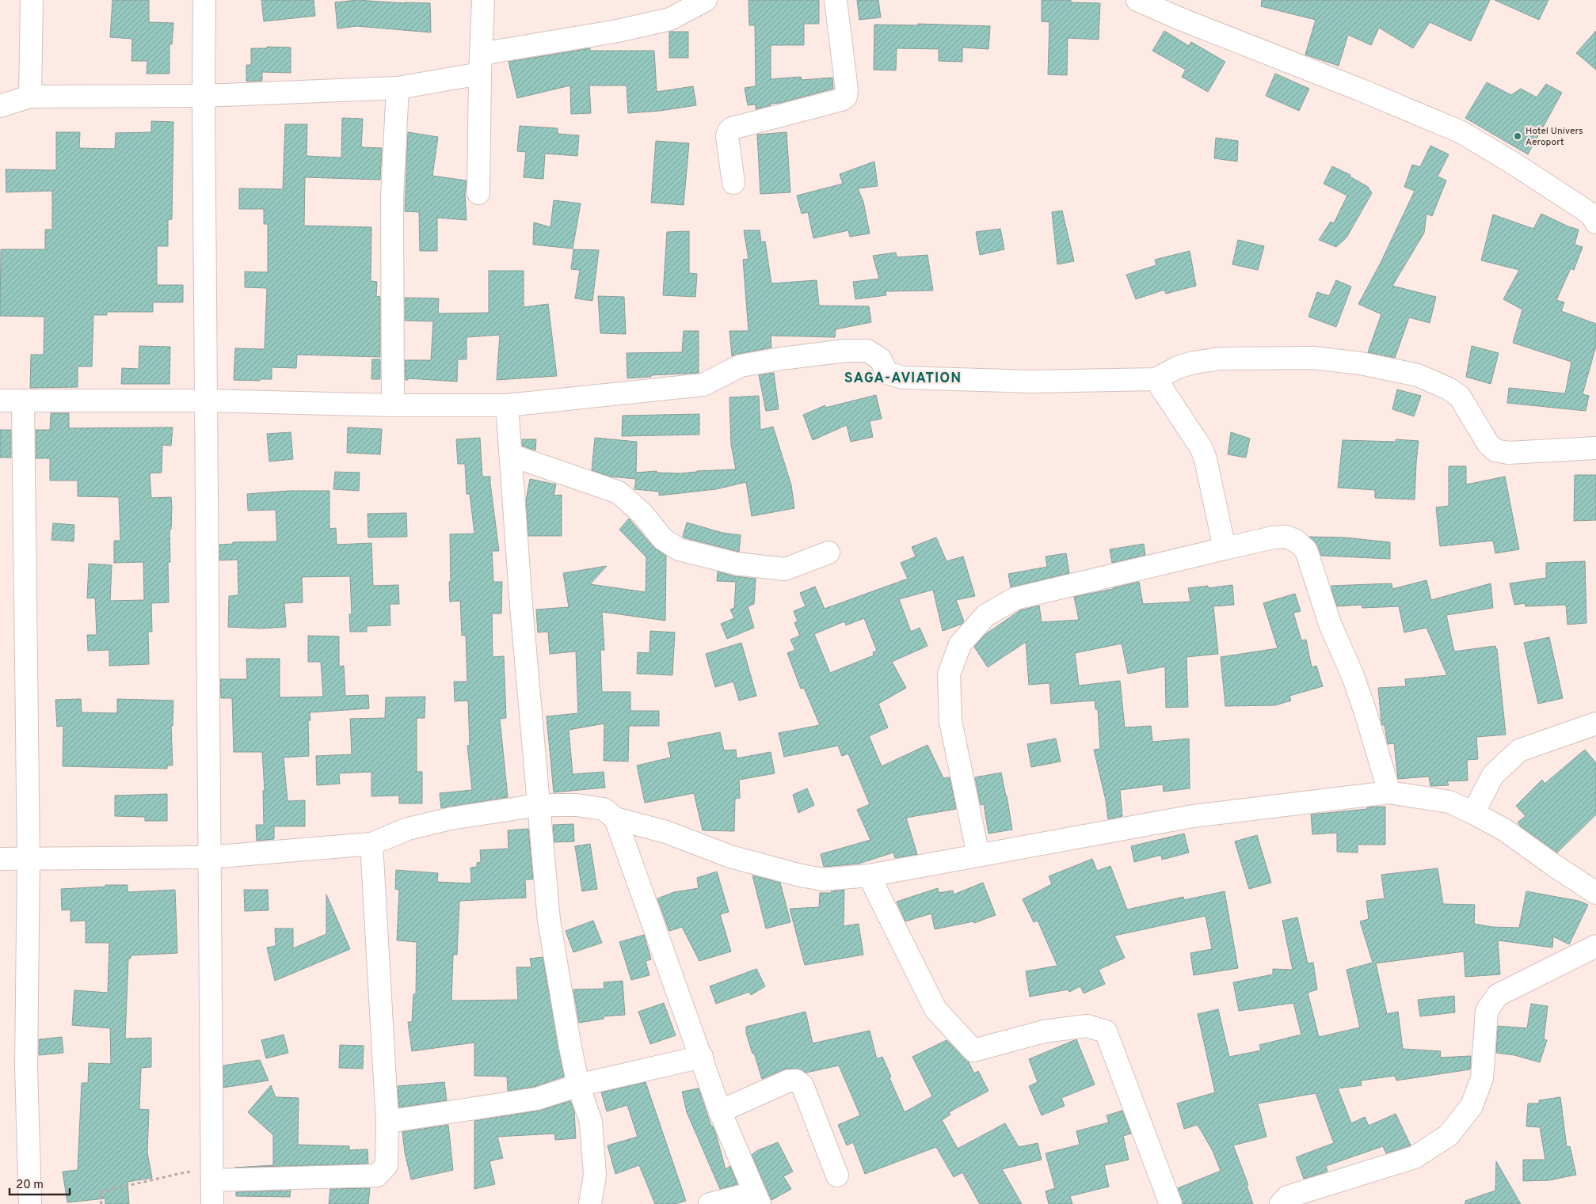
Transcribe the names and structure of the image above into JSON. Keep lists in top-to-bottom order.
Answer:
{
  "districts": ["SAGA-AVIATION"],
  "places": ["Hotel Univers Aeroport"],
  "scale_bar": "20 m"
}
